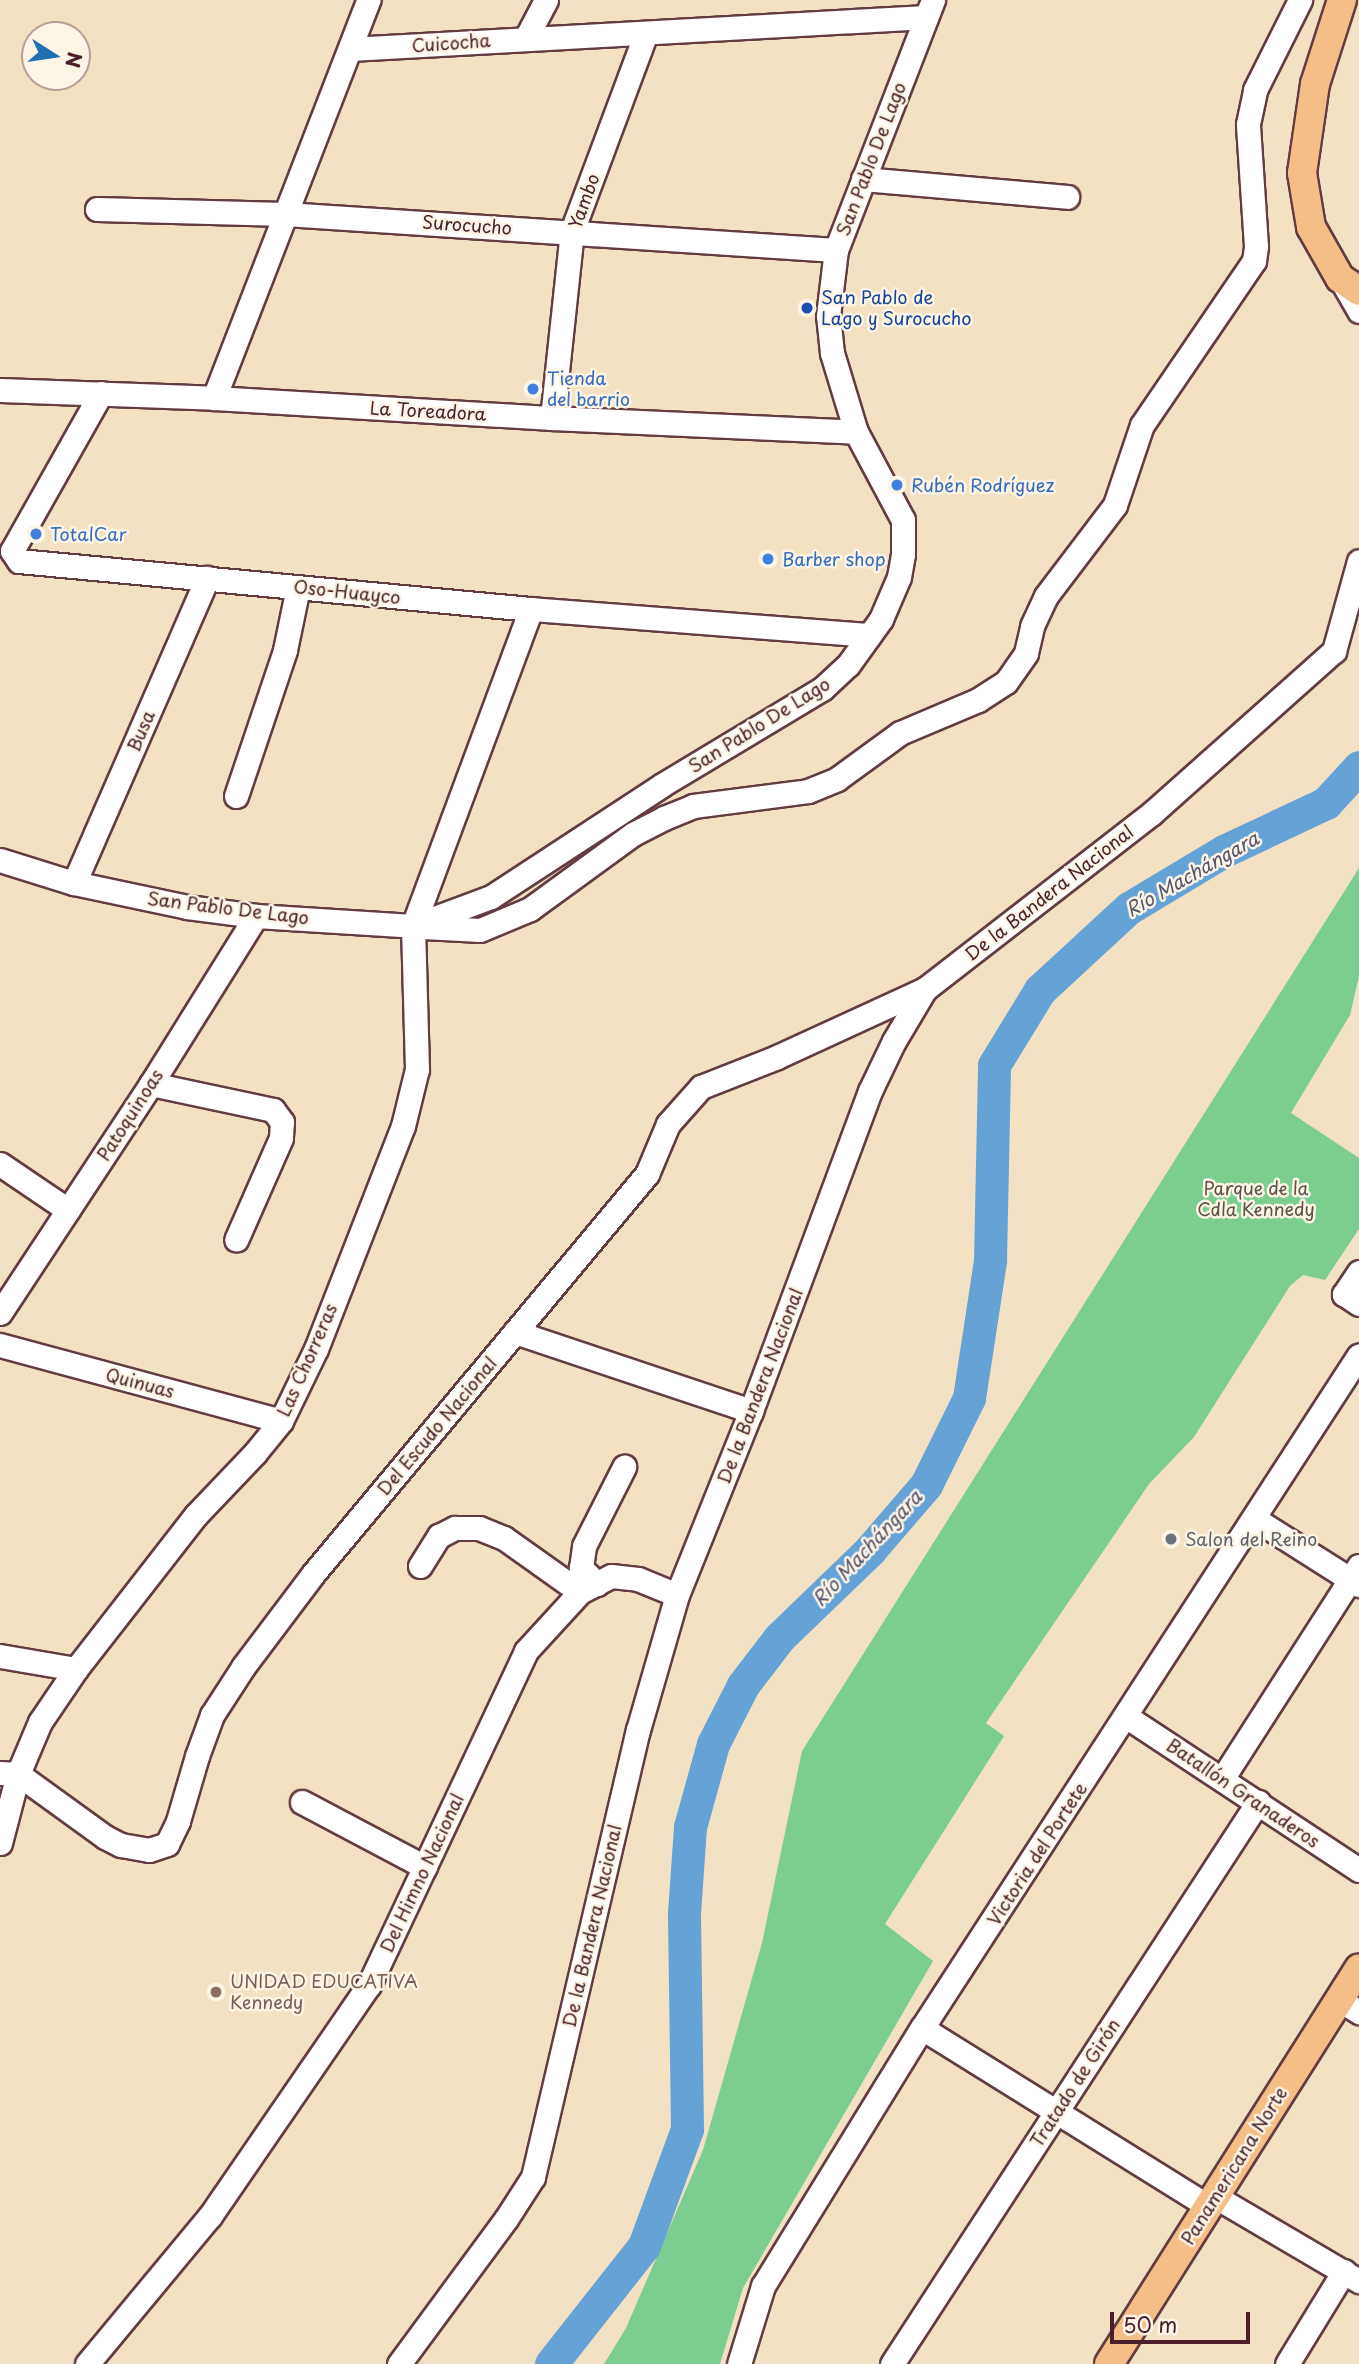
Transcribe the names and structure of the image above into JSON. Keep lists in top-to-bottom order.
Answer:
{
  "streets": {
    "main road": ["Panamericana Norte"],
    "street": [
      "Cuicocha",
      "San Pablo De Lago",
      "Yambo",
      "Surocucho",
      "La Toreadora",
      "Oso-Huayco",
      "Busa",
      "De la Bandera Nacional",
      "Patoquinoas",
      "Las Chorreras",
      "Quinuas",
      "Del Escudo Nacional",
      "Batallón Granaderos",
      "Victoria del Portete",
      "Del Himno Nacional",
      "Tratado de Girón"
    ]
  },
  "crossings": [
    ["Cuicocha", "San Pablo De Lago"],
    ["Cuicocha", "Yambo"],
    ["San Pablo De Lago", "Surocucho"],
    ["San Pablo De Lago", "La Toreadora"],
    ["San Pablo De Lago", "Oso-Huayco"],
    ["San Pablo De Lago", "Busa"],
    ["San Pablo De Lago", "Patoquinoas"],
    ["San Pablo De Lago", "Las Chorreras"],
    ["Yambo", "Surocucho"],
    ["Yambo", "La Toreadora"],
    ["La Toreadora", "Oso-Huayco"],
    ["Oso-Huayco", "Busa"],
    ["De la Bandera Nacional", "Del Escudo Nacional"],
    ["Las Chorreras", "Quinuas"],
    ["Las Chorreras", "Del Escudo Nacional"],
    ["Batallón Granaderos", "Victoria del Portete"],
    ["Batallón Granaderos", "Tratado de Girón"]
  ],
  "water": ["Río Machángara"],
  "parks": ["Parque de la Cdla Kennedy"],
  "places": [
    "San Pablo de Lago y Surocucho",
    "Tienda del barrio",
    "Rubén Rodríguez",
    "TotalCar",
    "Barber shop",
    "Salon del Reino",
    "UNIDAD EDUCATIVA Kennedy"
  ],
  "scale_bar": "50 m",
  "north": "right"
}
